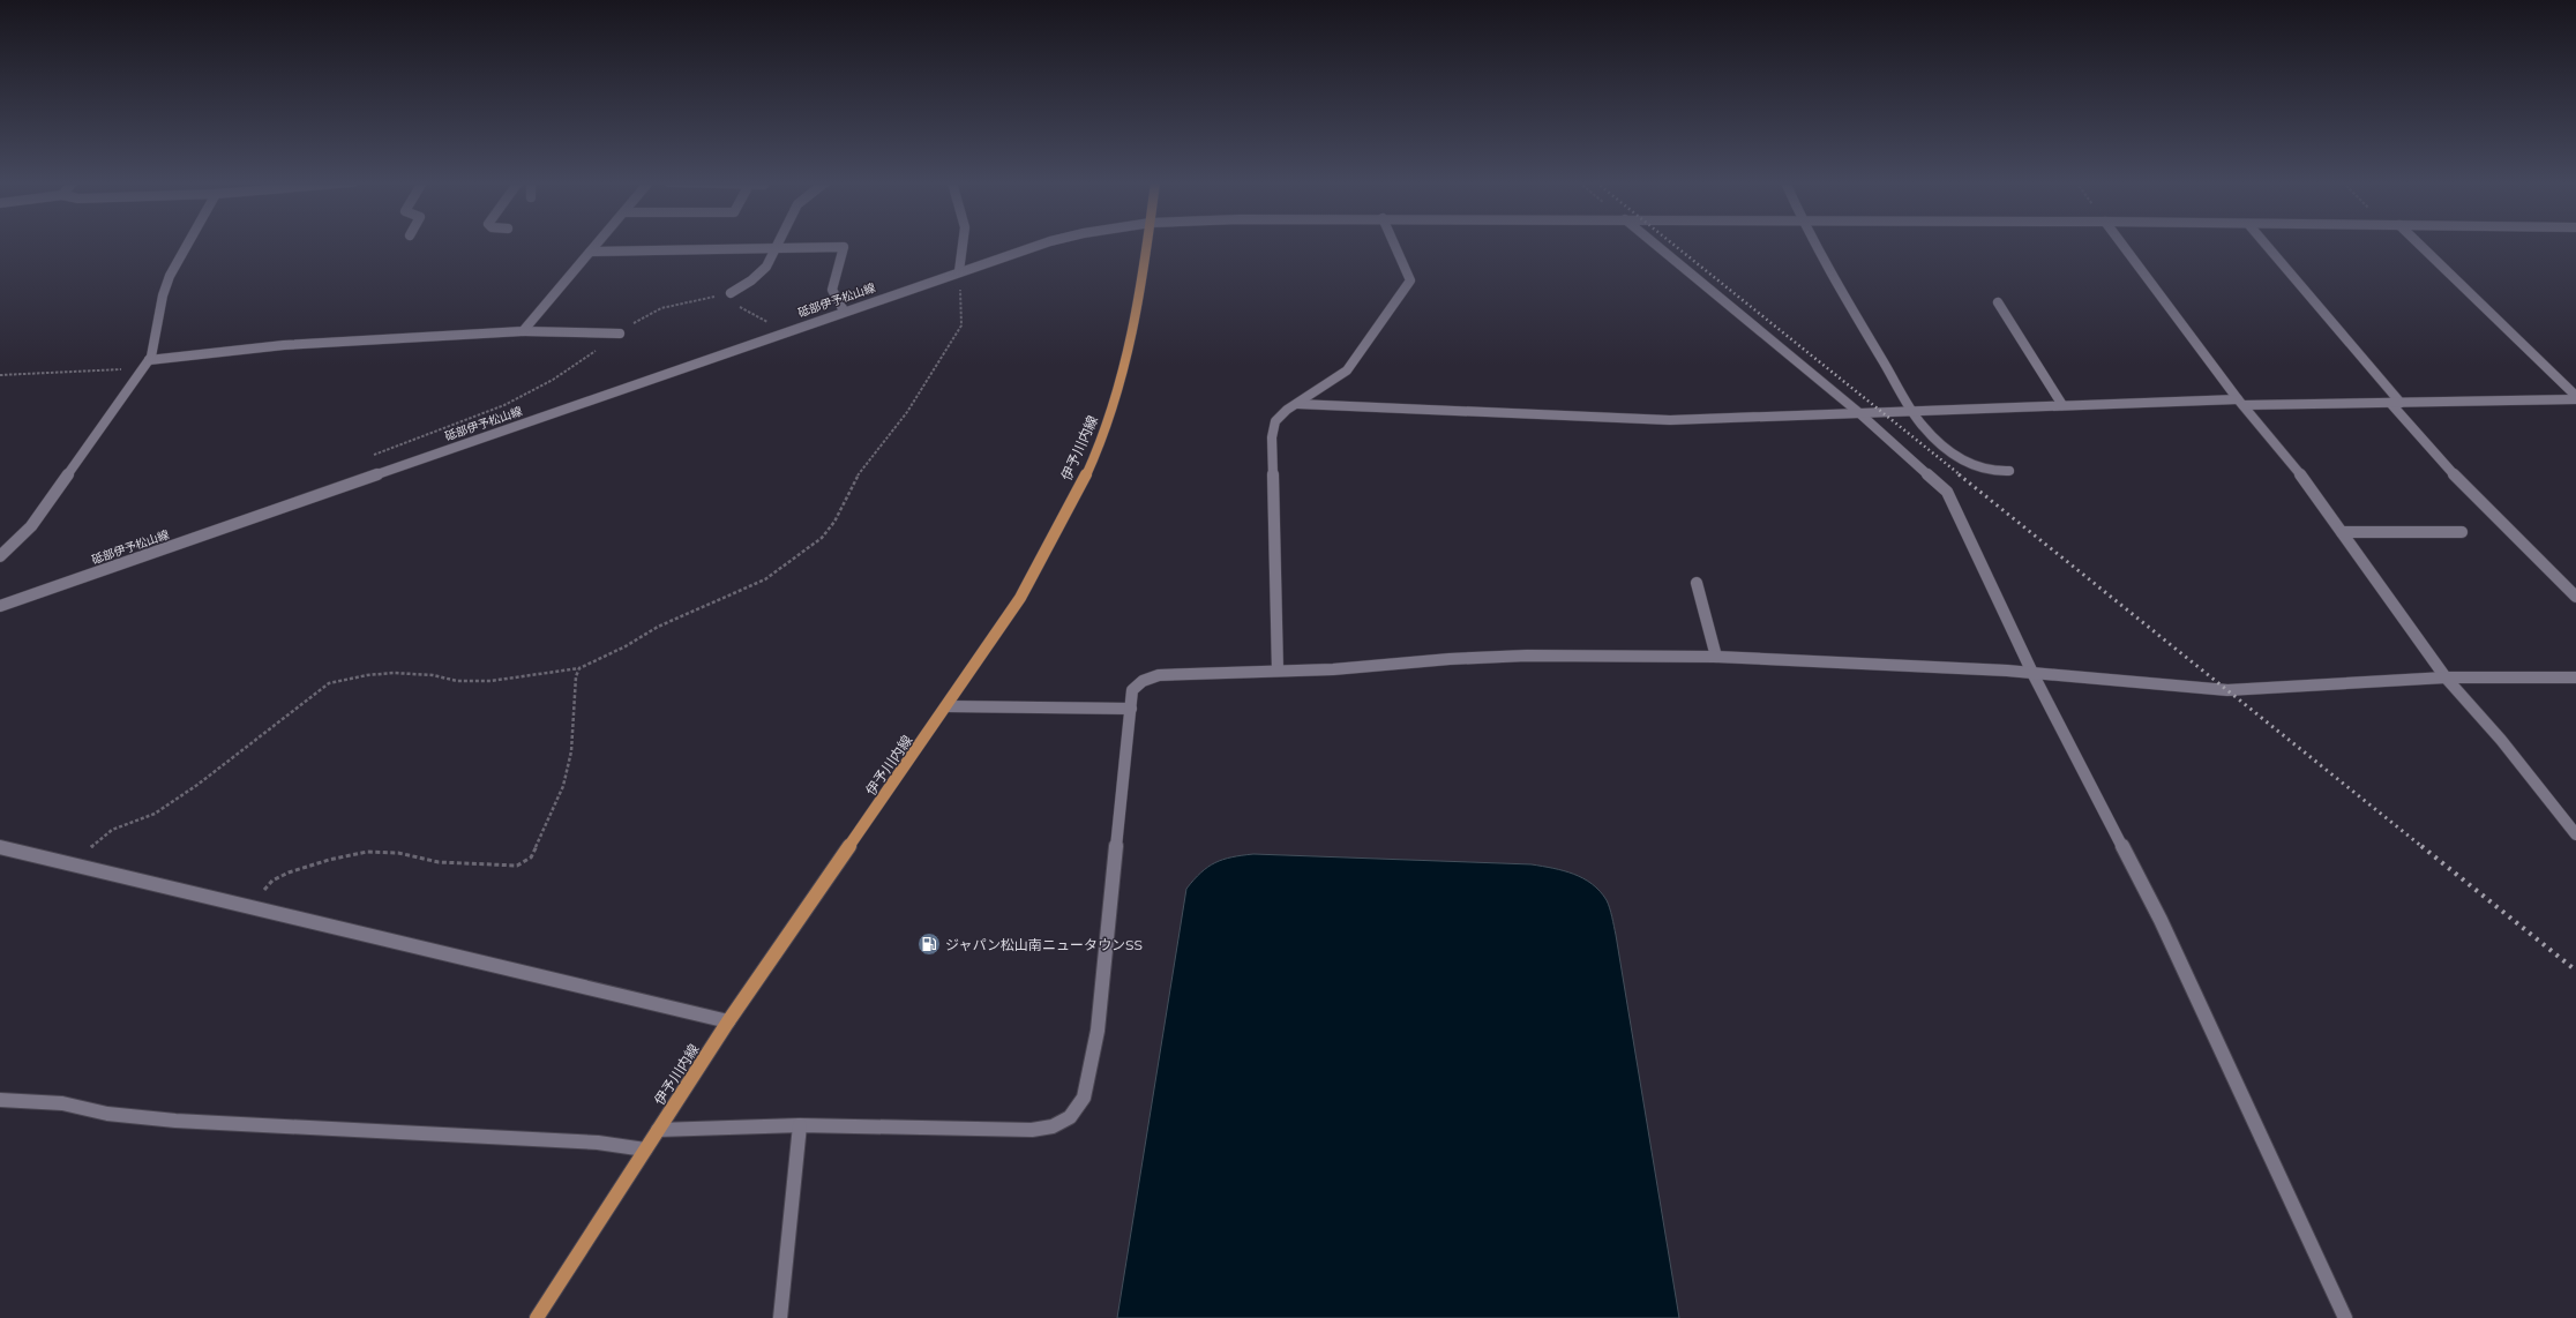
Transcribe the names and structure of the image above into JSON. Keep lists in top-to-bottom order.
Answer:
{
  "streets": {
    "main road": ["伊予川内線"],
    "street": ["砥部伊予松山線"]
  },
  "places": {
    "fuel station": ["ジャパン松山南ニュータウンSS"]
  }
}
